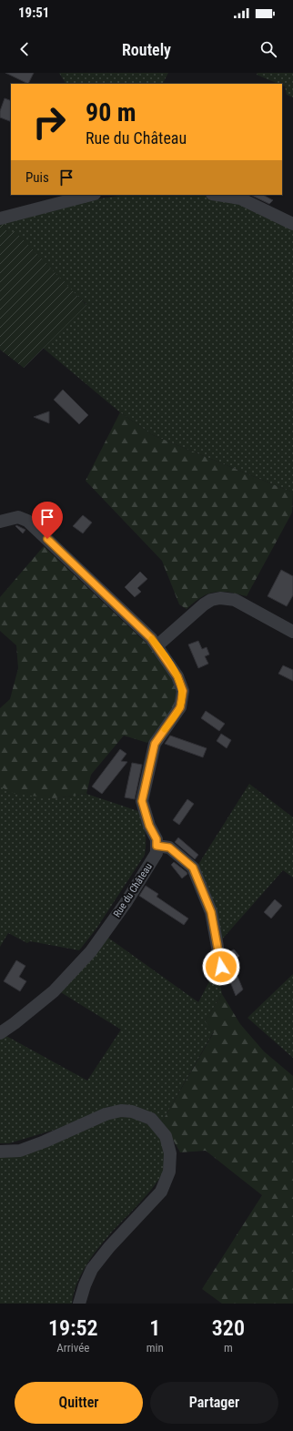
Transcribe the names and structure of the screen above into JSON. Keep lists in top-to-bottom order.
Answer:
{
  "streets": {
    "street": ["Rue du Château"]
  },
  "page": {
    "status": "19:51",
    "header": "Routely",
    "turn": ["90 m", "Rue du Château"],
    "then": "Puis",
    "eta": [
      "19:52",
      "Arrivée",
      "1",
      "min",
      "320",
      "m"
    ],
    "buttons": ["Quitter", "Partager"]
  }
}
